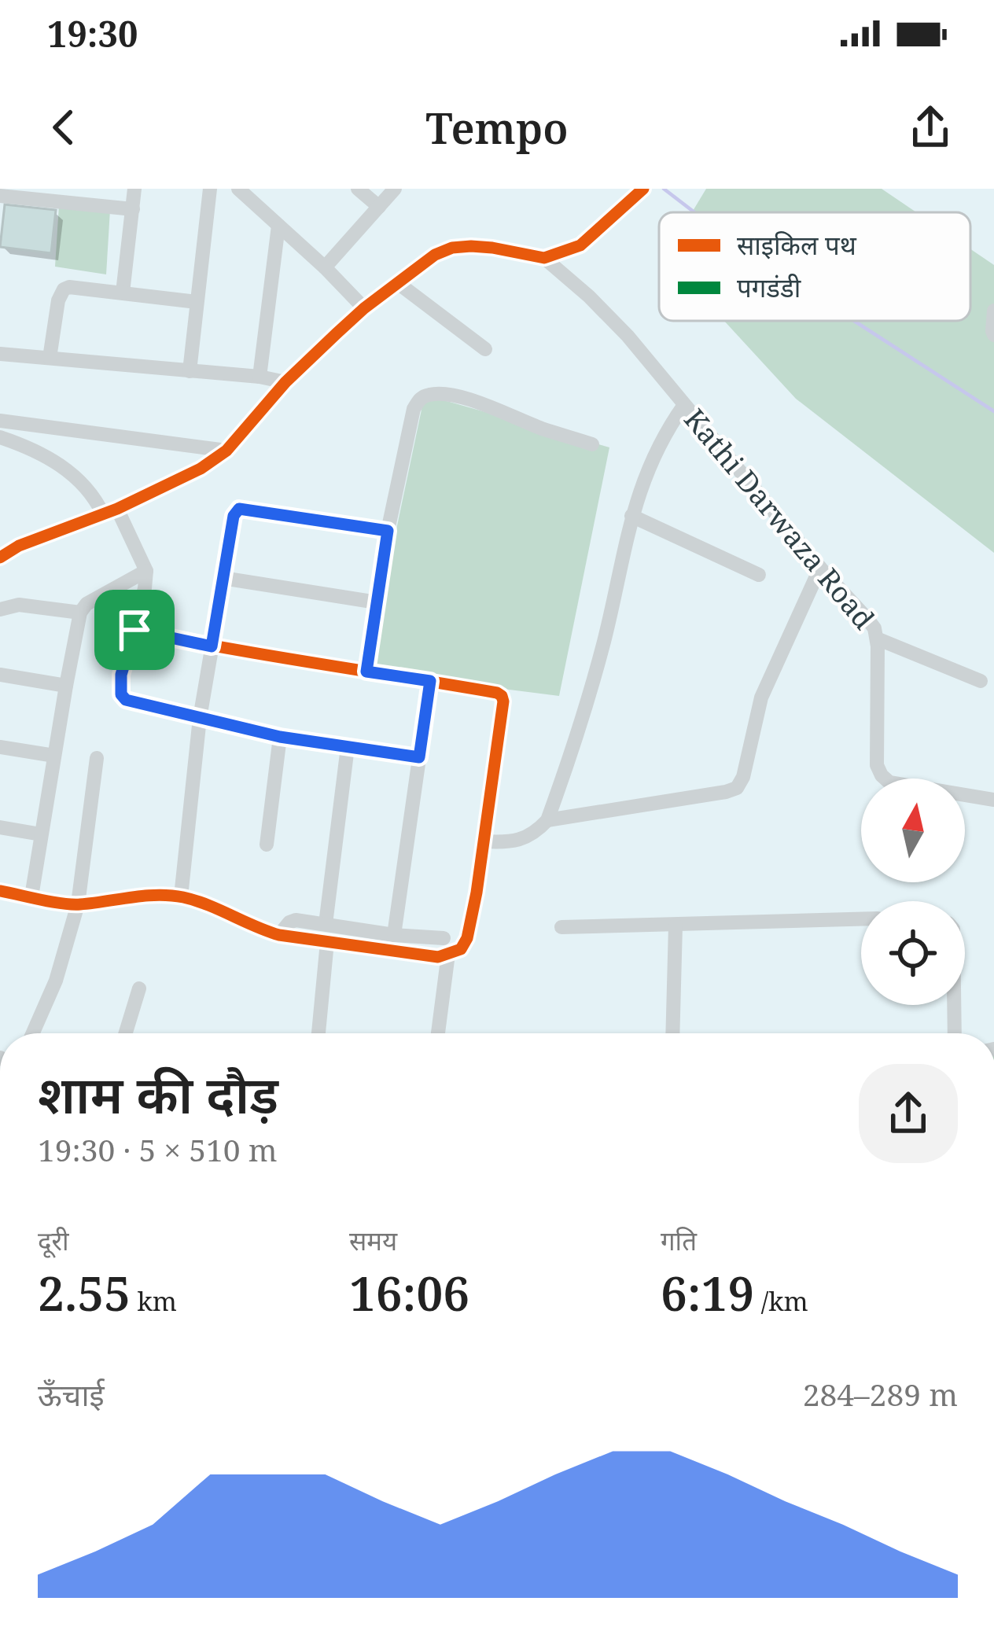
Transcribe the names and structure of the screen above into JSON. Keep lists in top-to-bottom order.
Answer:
{
  "streets": {
    "street": ["Kathi Darwaza Road"]
  },
  "legend": ["साइकिल पथ", "पगडंडी"],
  "north": "top",
  "page": {
    "status": "19:30",
    "header": "Tempo",
    "heading": ["शाम की दौड़", "19:30 · 5 × 510 m"],
    "stats": [
      ["दूरी", "2.55 km"],
      ["समय", "16:06"],
      ["गति", "6:19 /km"]
    ],
    "chart": ["ऊँचाई", "284–289 m"]
  }
}
